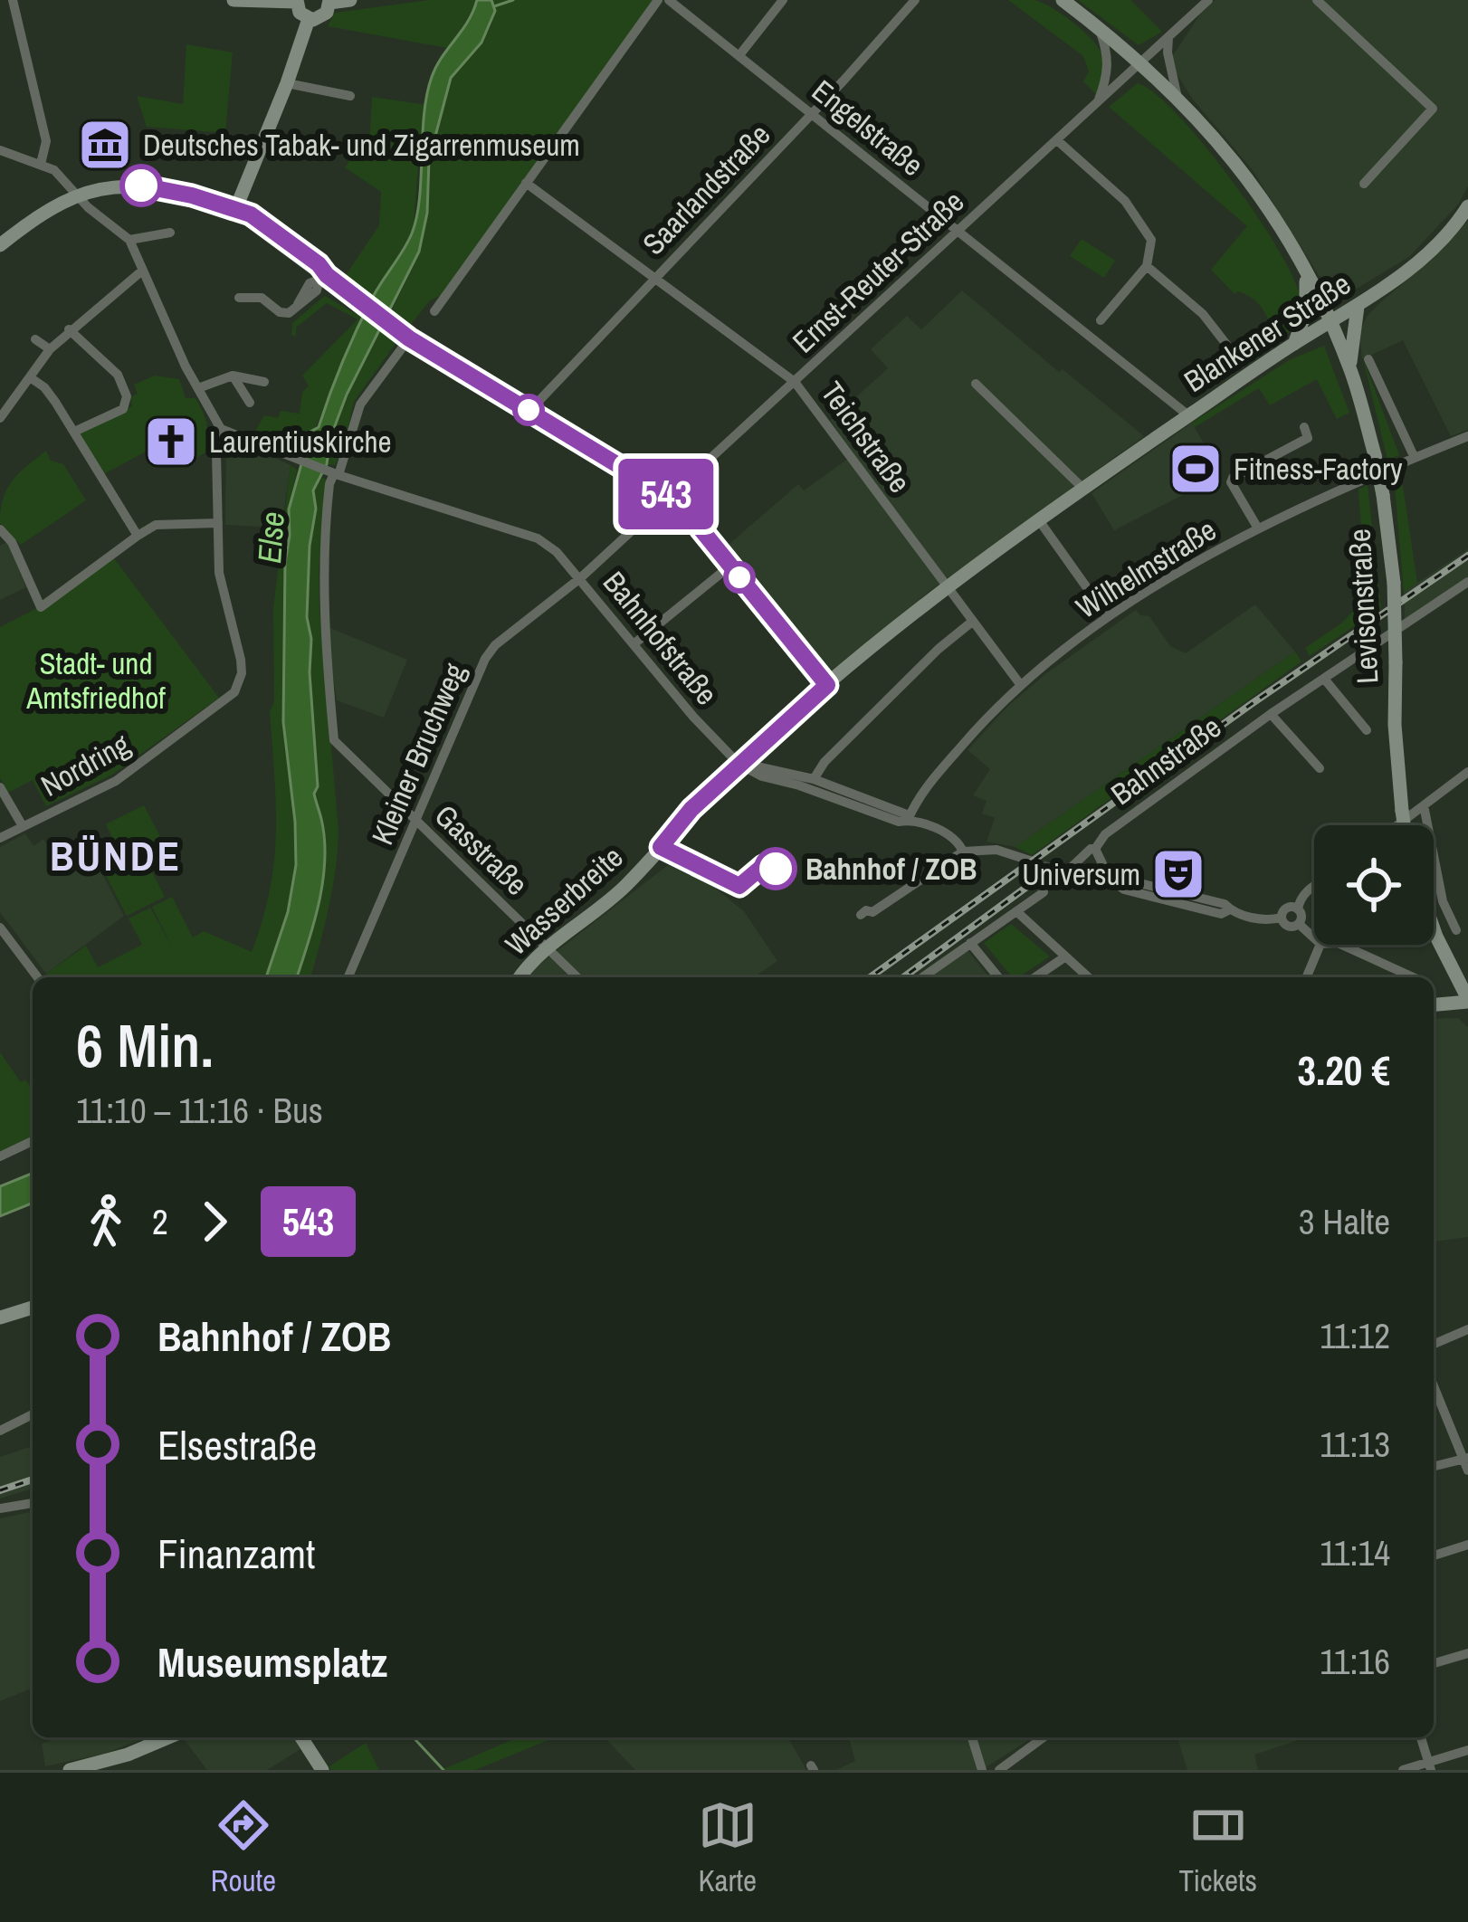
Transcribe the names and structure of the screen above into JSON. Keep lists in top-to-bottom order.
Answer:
{
  "streets": {
    "main road": ["Blankener Straße", "Levisonstraße", "Wasserbreite"],
    "street": [
      "Engelstraße",
      "Saarlandstraße",
      "Ernst-Reuter-Straße",
      "Teichstraße",
      "Wilhelmstraße",
      "Bahnhofstraße",
      "Kleiner Bruchweg",
      "Bahnstraße",
      "Nordring",
      "Gasstraße"
    ]
  },
  "crossings": [
    ["Engelstraße", "Saarlandstraße"],
    ["Engelstraße", "Ernst-Reuter-Straße"],
    ["Engelstraße", "Blankener Straße"],
    ["Saarlandstraße", "Teichstraße"],
    ["Ernst-Reuter-Straße", "Teichstraße"],
    ["Ernst-Reuter-Straße", "Levisonstraße"],
    ["Ernst-Reuter-Straße", "Bahnhofstraße"],
    ["Ernst-Reuter-Straße", "Kleiner Bruchweg"],
    ["Blankener Straße", "Teichstraße"],
    ["Blankener Straße", "Levisonstraße"],
    ["Blankener Straße", "Bahnhofstraße"],
    ["Blankener Straße", "Wasserbreite"],
    ["Teichstraße", "Wilhelmstraße"],
    ["Wilhelmstraße", "Bahnhofstraße"],
    ["Bahnhofstraße", "Kleiner Bruchweg"],
    ["Bahnhofstraße", "Nordring"],
    ["Bahnhofstraße", "Gasstraße"],
    ["Bahnhofstraße", "Wasserbreite"],
    ["Kleiner Bruchweg", "Gasstraße"],
    ["Gasstraße", "Wasserbreite"]
  ],
  "districts": ["BÜNDE"],
  "water": ["Else"],
  "parks": ["Stadt- und Amtsfriedhof"],
  "places": {
    "museum": ["Deutsches Tabak- und Zigarrenmuseum"],
    "church": ["Laurentiuskirche"],
    "sports": ["Fitness-Factory"],
    "other": ["Bahnhof / ZOB"],
    "theatre": ["Universum"]
  },
  "lines": ["bus line 543"],
  "page": {
    "on_map": "543",
    "heading": ["6 Min.", "11:10 – 11:16 · Bus", "3.20 €"],
    "legs": ["2", "543", "3 Halte"],
    "list": [
      {
        "name": "Bahnhof / ZOB",
        "value": "11:12"
      },
      {
        "name": "Elsestraße",
        "value": "11:13"
      },
      {
        "name": "Finanzamt",
        "value": "11:14"
      },
      {
        "name": "Museumsplatz",
        "value": "11:16"
      }
    ],
    "tabs": ["Route", "Karte", "Tickets"]
  }
}
